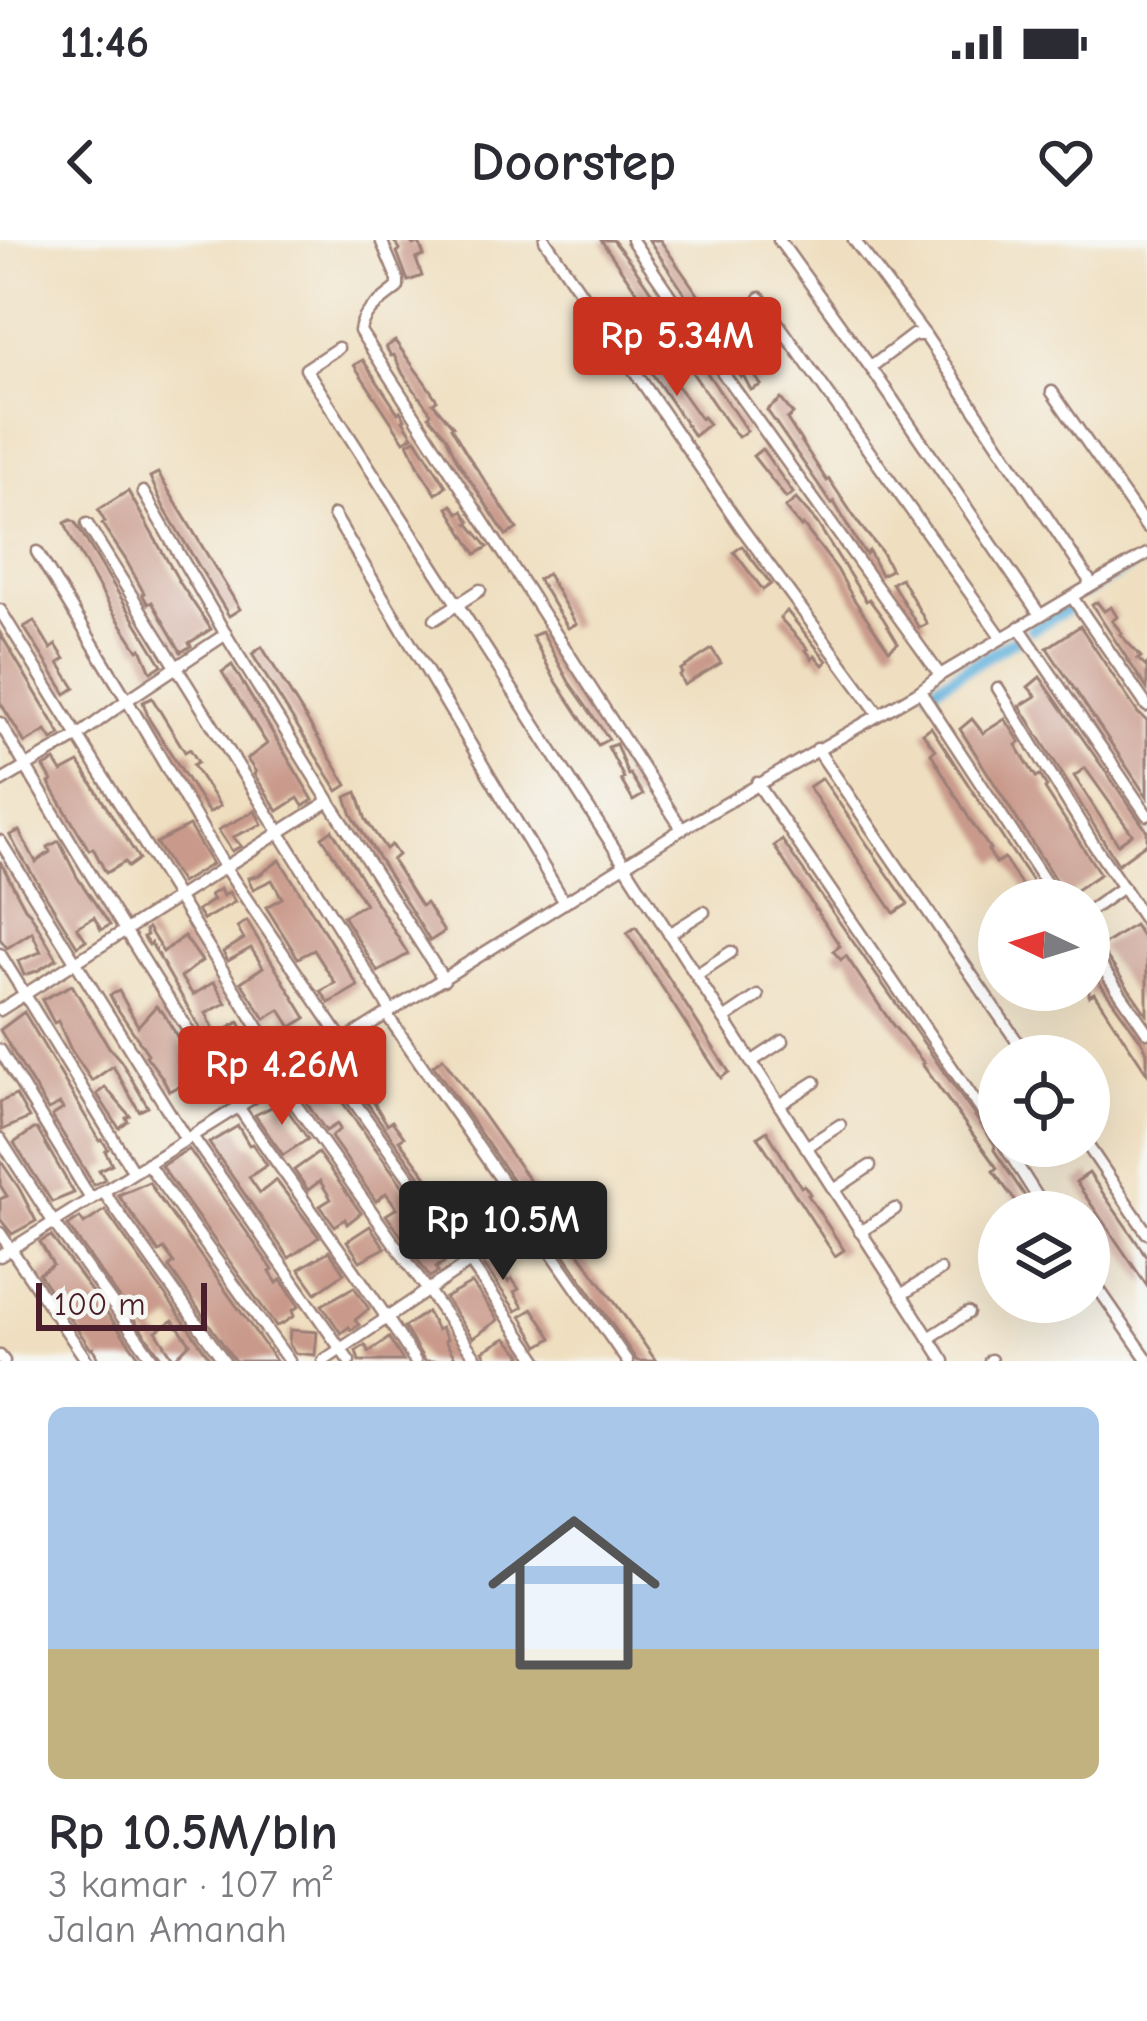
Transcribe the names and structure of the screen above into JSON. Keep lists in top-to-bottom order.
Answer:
{
  "scale_bar": "100 m",
  "north": "left",
  "page": {
    "status": "11:46",
    "header": "Doorstep",
    "price": ["Rp 5.34M", "Rp 4.26M", "Rp 10.5M"],
    "scale": "100 m",
    "list": [
      {
        "name": "Rp 10.5M/bln",
        "note": "3 kamar · 107 m² · Jalan Amanah"
      }
    ]
  }
}
